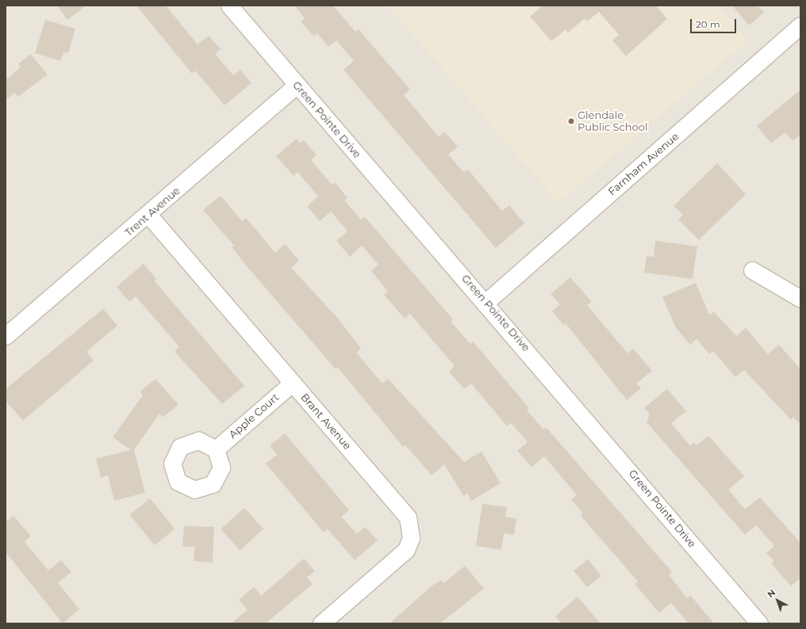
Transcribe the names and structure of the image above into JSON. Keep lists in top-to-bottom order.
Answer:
{
  "streets": {
    "street": [
      "Green Pointe Drive",
      "Farnham Avenue",
      "Trent Avenue",
      "Apple Court",
      "Brant Avenue"
    ]
  },
  "crossings": [
    ["Green Pointe Drive", "Farnham Avenue"],
    ["Green Pointe Drive", "Trent Avenue"],
    ["Trent Avenue", "Brant Avenue"],
    ["Apple Court", "Brant Avenue"]
  ],
  "places": ["Glendale Public School"],
  "scale_bar": "20 m",
  "north": "top left"
}
